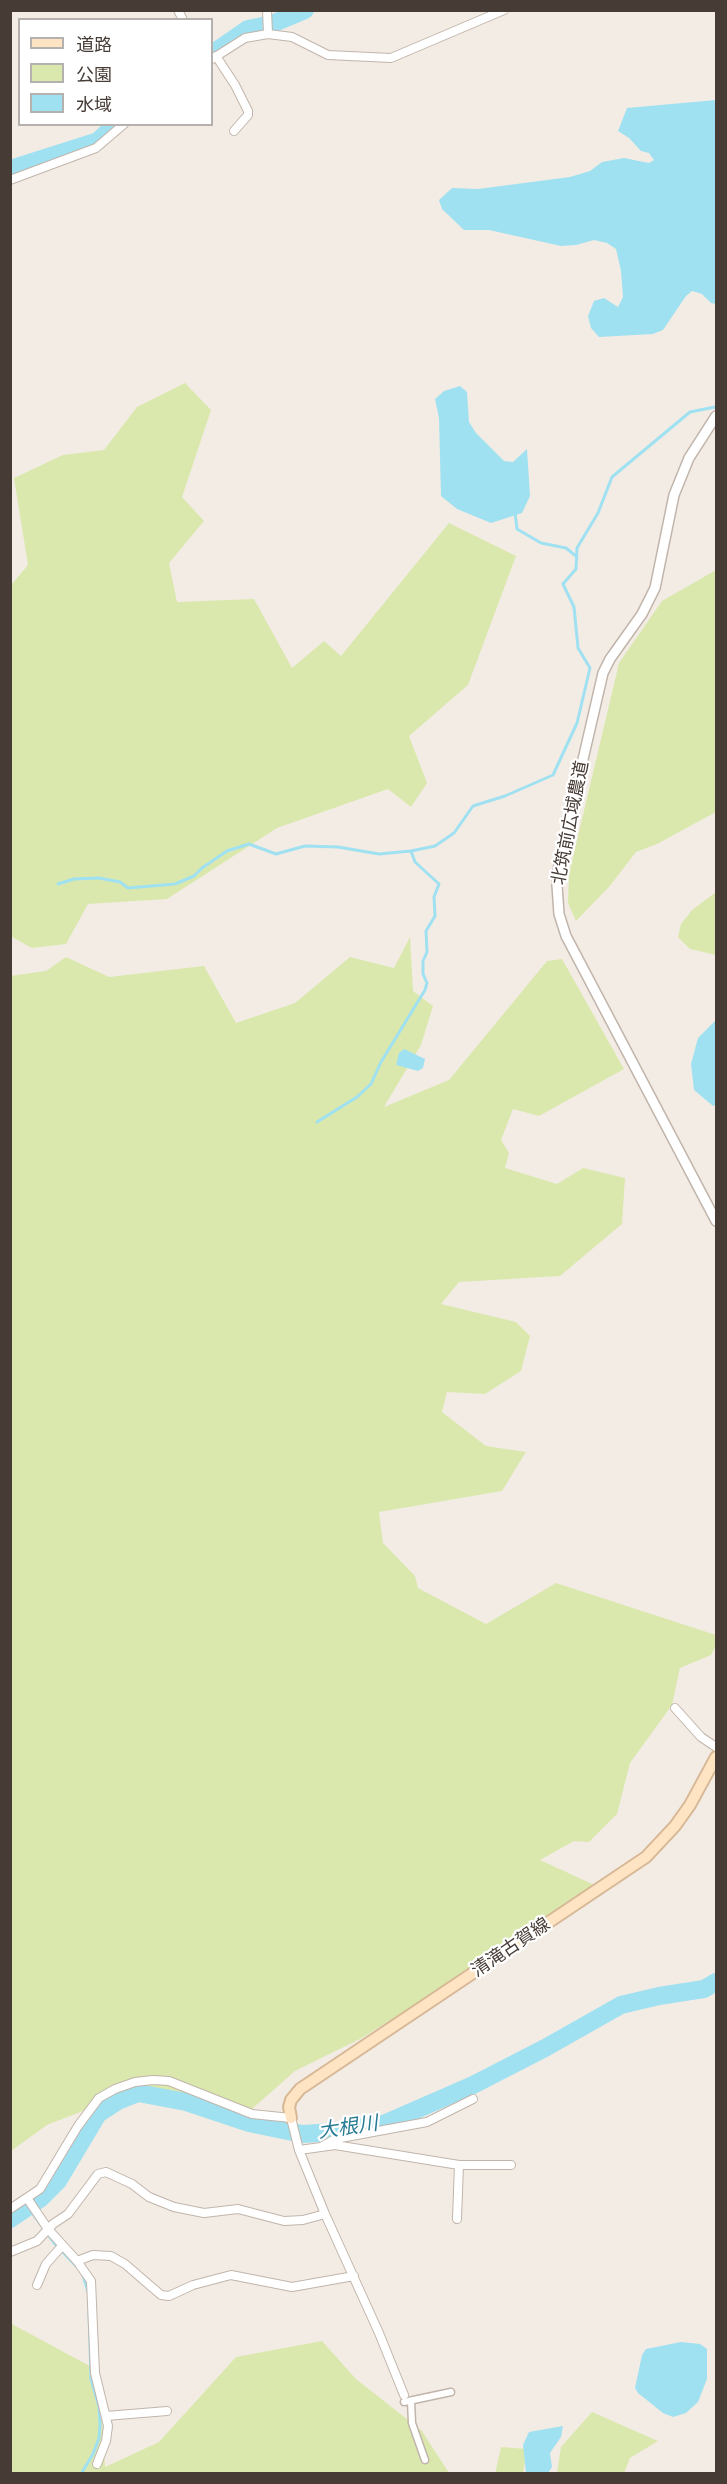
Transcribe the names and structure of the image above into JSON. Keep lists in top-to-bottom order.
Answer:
{
  "streets": {
    "main road": ["清滝古賀線"],
    "street": ["北筑前広域農道"]
  },
  "water": ["大根川"],
  "legend": ["道路", "公園", "水域"]
}
